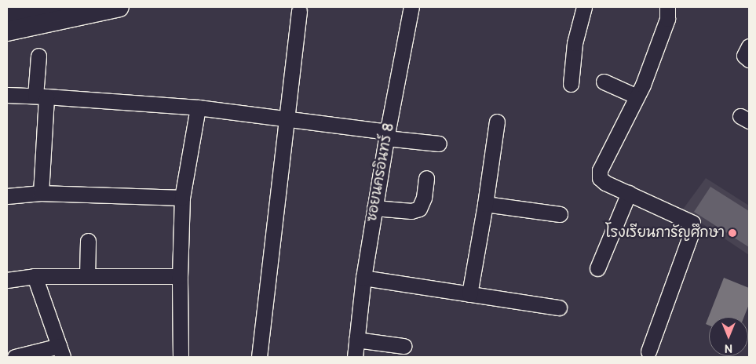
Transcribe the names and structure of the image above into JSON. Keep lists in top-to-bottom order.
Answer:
{
  "streets": {
    "street": ["ซอยนครอินทร์ 8"]
  },
  "places": ["โรงเรียนการัญศึกษา"],
  "north": "bottom"
}
